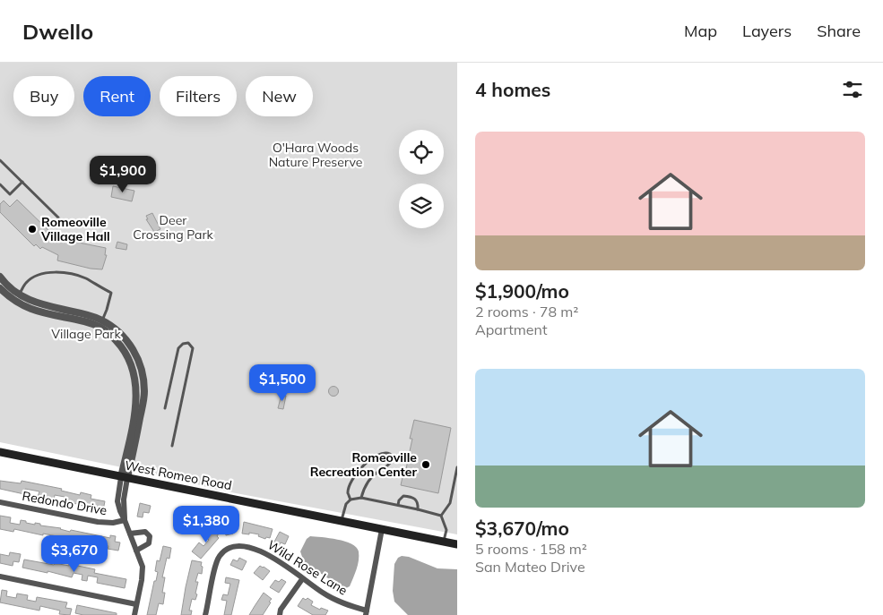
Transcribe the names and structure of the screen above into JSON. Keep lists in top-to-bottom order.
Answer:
{
  "streets": {
    "main road": ["West Romeo Road"],
    "street": ["Redondo Drive", "Wild Rose Lane"]
  },
  "parks": ["O'Hara Woods Nature Preserve", "Deer Crossing Park", "Village Park"],
  "places": ["Romeoville Village Hall", "Romeoville Recreation Center"],
  "page": {
    "header": "Dwello",
    "nav": ["Map", "Layers", "Share"],
    "heading": "4 homes",
    "chip": [
      "Buy",
      "Rent",
      "Filters",
      "New"
    ],
    "list": [
      {
        "name": "$1,900/mo",
        "note": "2 rooms · 78 m² · Apartment"
      },
      {
        "name": "$3,670/mo",
        "note": "5 rooms · 158 m² · San Mateo Drive"
      }
    ],
    "price": [
      "$1,900",
      "$1,500",
      "$1,380",
      "$3,670"
    ]
  }
}
